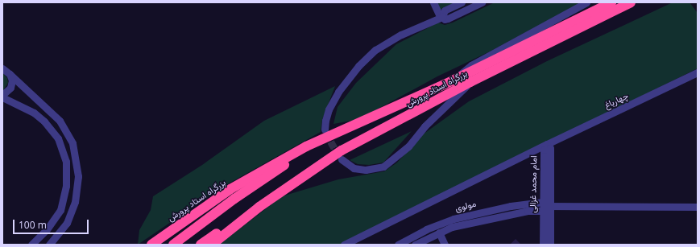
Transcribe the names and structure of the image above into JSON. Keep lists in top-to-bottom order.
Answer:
{
  "streets": {
    "highway": ["بزرگراه استاد پرورش"],
    "lane": ["چهارباغ", "امام محمد غزالی", "مولوی"]
  },
  "crossings": [
    ["چهارباغ", "امام محمد غزالی"],
    ["امام محمد غزالی", "مولوی"]
  ],
  "scale_bar": "100 m"
}
